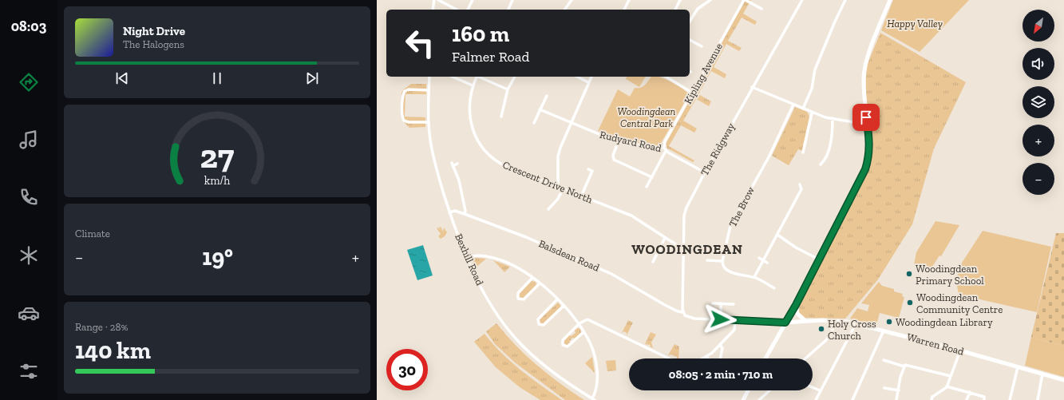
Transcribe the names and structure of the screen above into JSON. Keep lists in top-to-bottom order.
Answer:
{
  "streets": {
    "main road": ["Warren Road"],
    "street": [
      "Kipling Avenue",
      "Rudyard Road",
      "The Ridgway",
      "Crescent Drive North",
      "The Brow",
      "Balsdean Road",
      "Bexhill Road"
    ]
  },
  "crossings": [
    ["Kipling Avenue", "Rudyard Road"],
    ["Rudyard Road", "The Ridgway"],
    ["The Ridgway", "Crescent Drive North"],
    ["The Ridgway", "Balsdean Road"],
    ["Balsdean Road", "Bexhill Road"],
    ["Balsdean Road", "Warren Road"]
  ],
  "districts": ["WOODINGDEAN"],
  "parks": ["Happy Valley", "Woodingdean Central Park"],
  "places": [
    "Woodingdean Primary School",
    "Woodingdean Community Centre",
    "Woodingdean Library",
    "Holy Cross Church"
  ],
  "north": "bottom left",
  "page": {
    "tabs": "08:03",
    "map_buttons": ["+", "−"],
    "turn": ["160 m", "Falmer Road"],
    "song": ["Night Drive", "The Halogens"],
    "tile": [
      "Climate",
      ["Range · 28%", "140 km"]
    ],
    "heat": ["−", "19°", "+"],
    "limit": "30",
    "trip": "08:05 · 2 min · 710 m",
    "gauge": ["27", "km/h"]
  }
}
